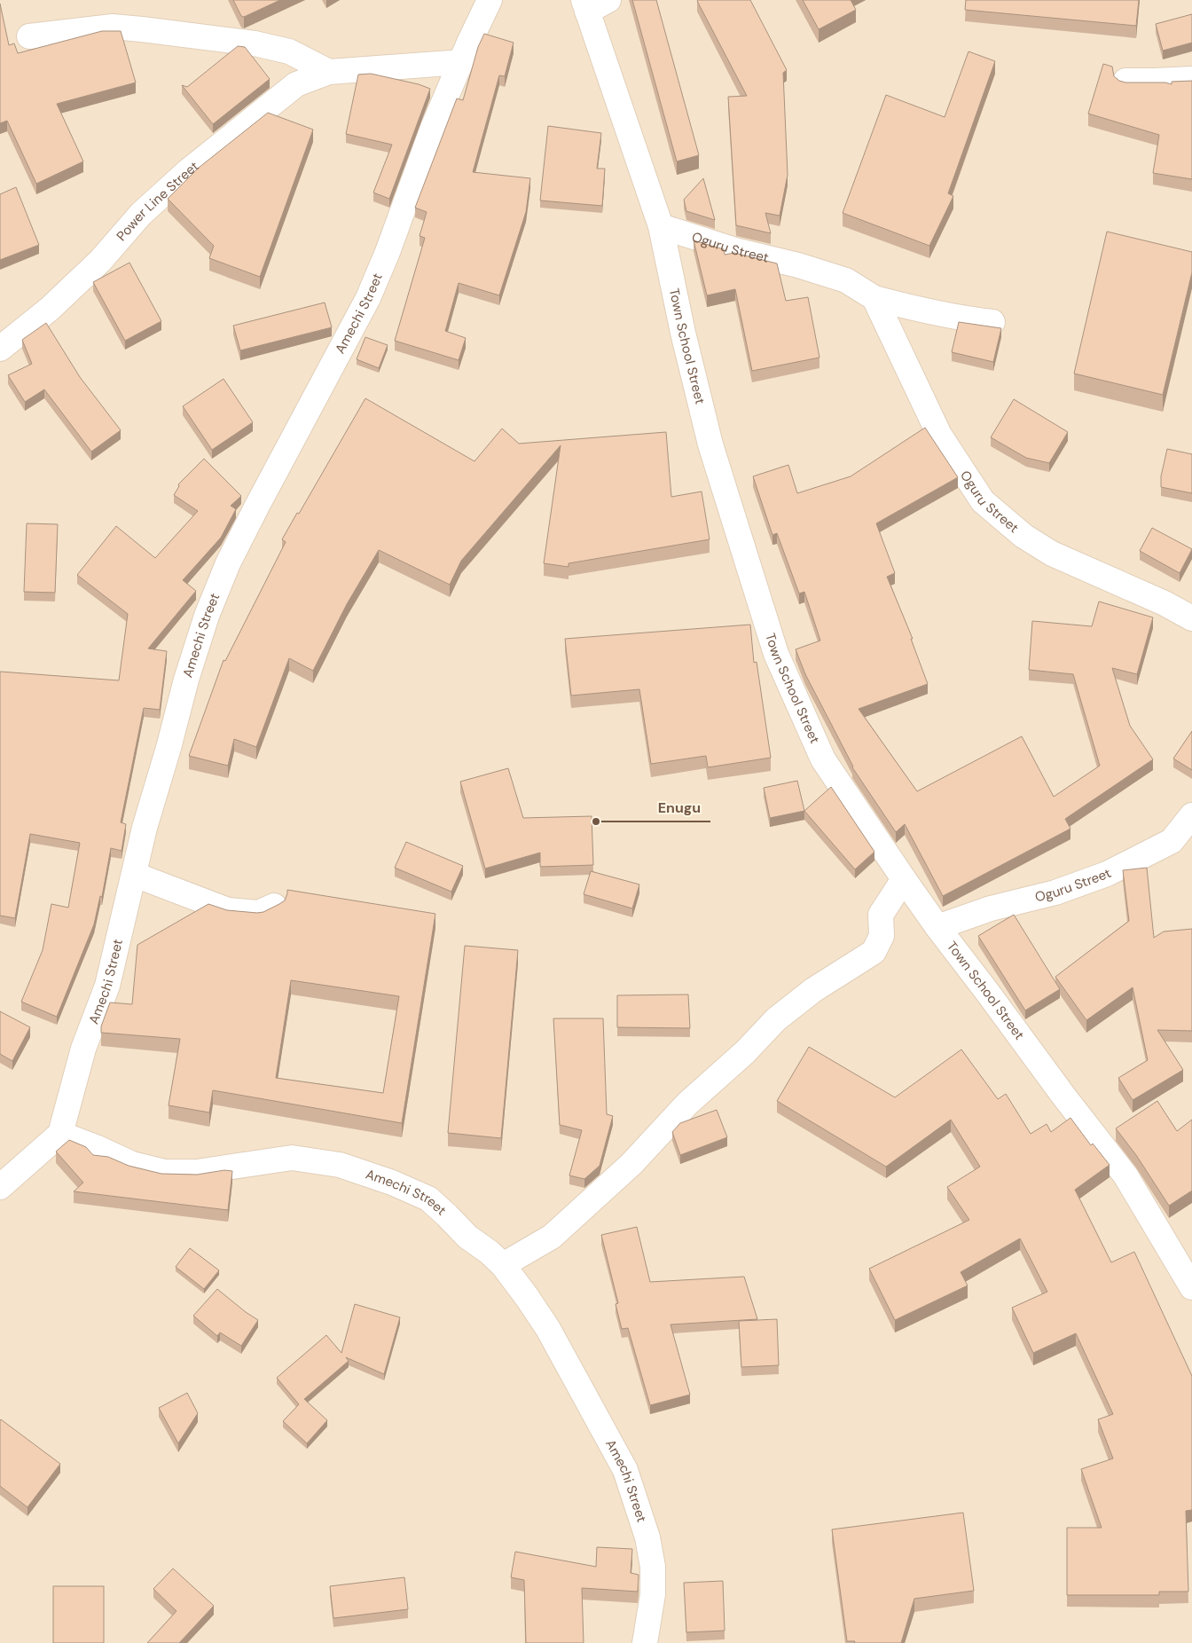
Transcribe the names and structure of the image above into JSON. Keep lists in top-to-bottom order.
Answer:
{
  "streets": {
    "street": [
      "Power Line Street",
      "Oguru Street",
      "Amechi Street",
      "Town School Street"
    ]
  },
  "crossings": [
    ["Power Line Street", "Amechi Street"],
    ["Oguru Street", "Town School Street"]
  ],
  "places": ["Enugu"]
}
